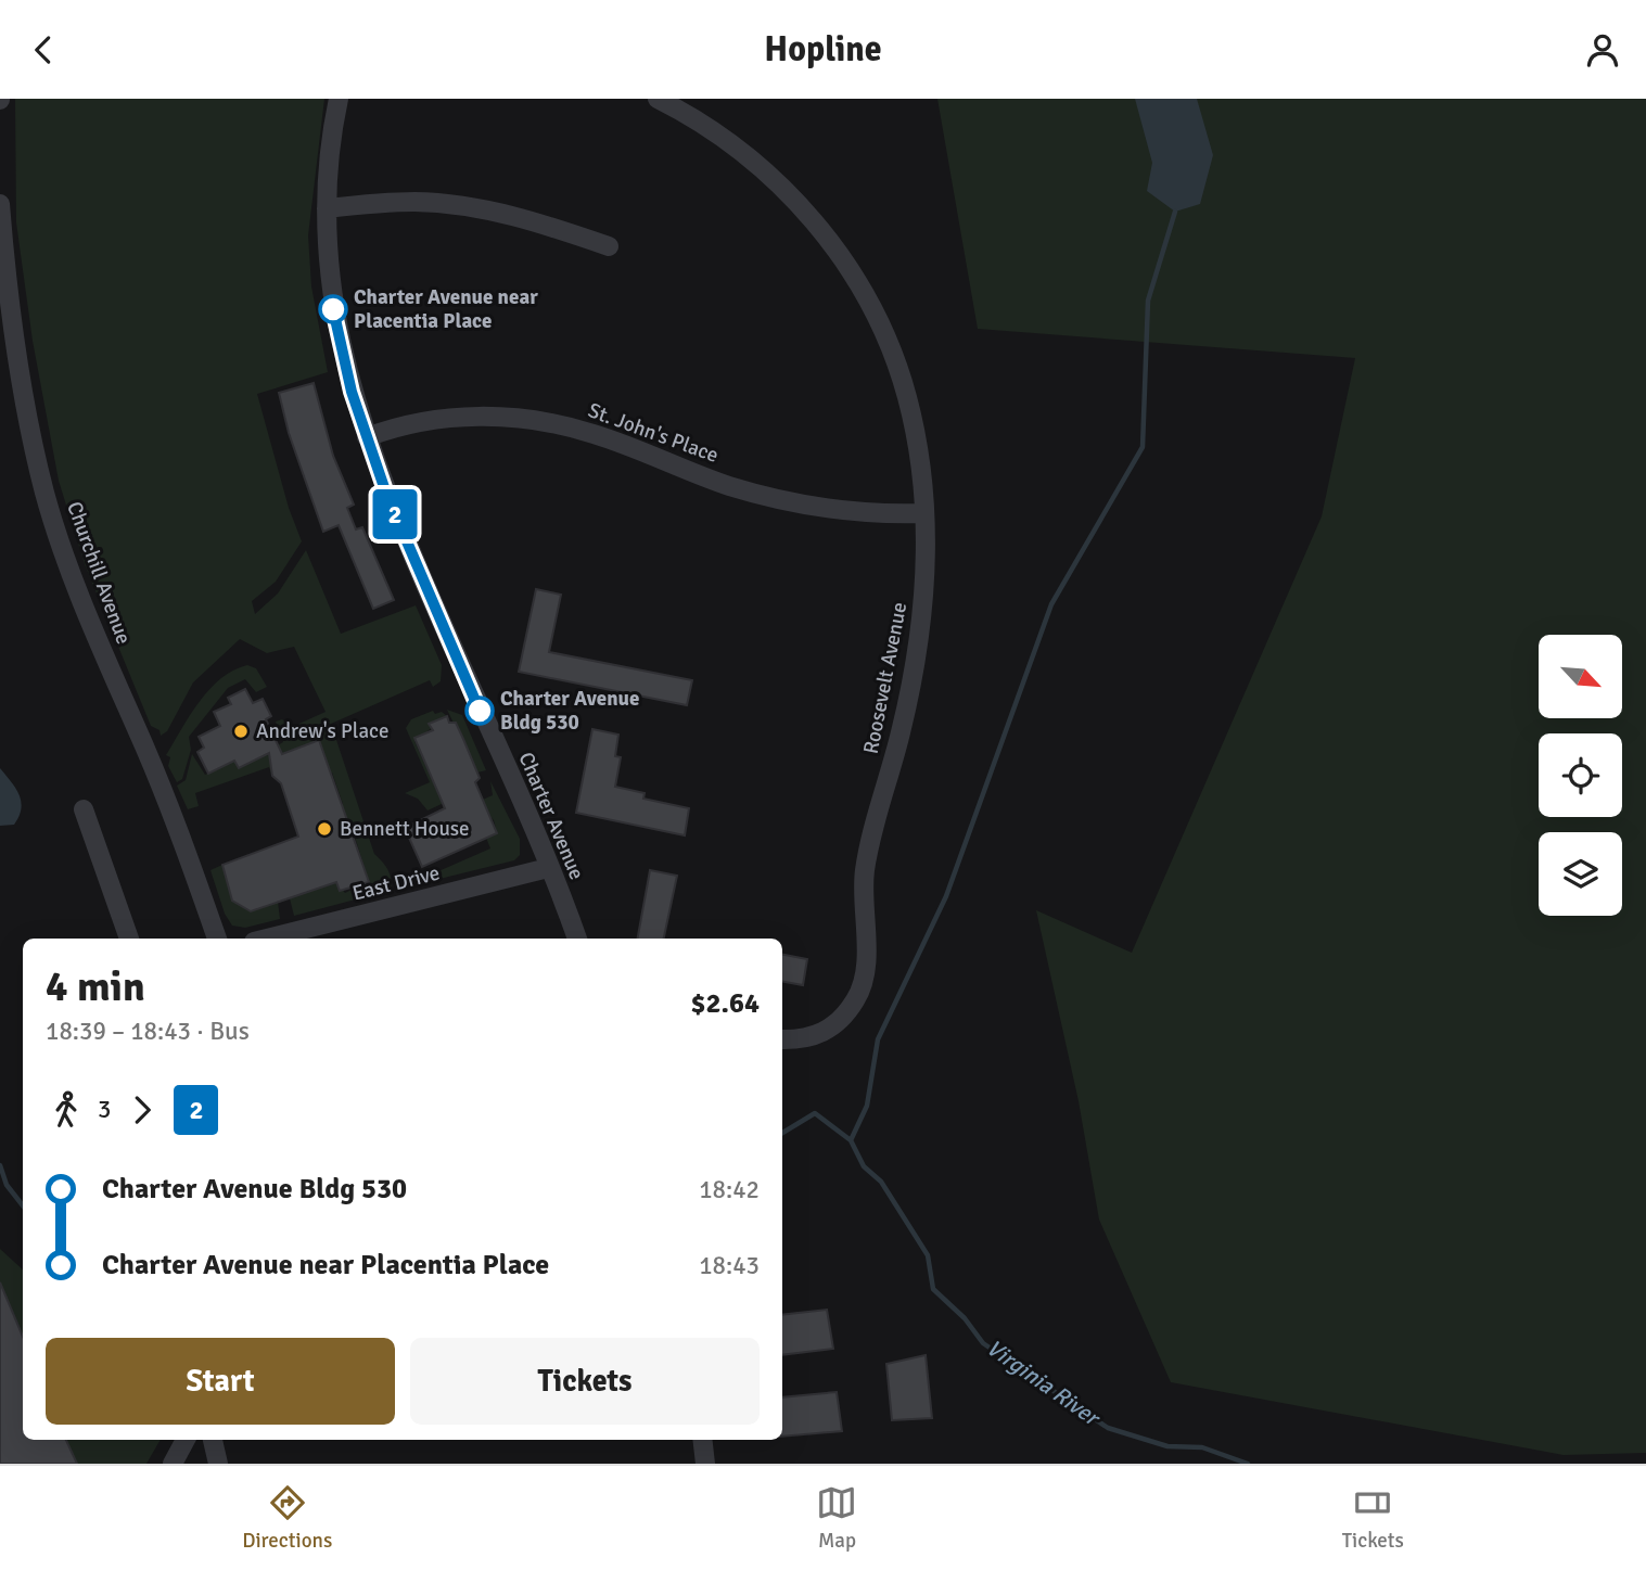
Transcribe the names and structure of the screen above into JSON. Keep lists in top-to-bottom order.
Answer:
{
  "streets": {
    "street": [
      "St. John's Place",
      "Churchill Avenue",
      "Roosevelt Avenue",
      "Charter Avenue",
      "East Drive"
    ]
  },
  "crossings": [
    ["St. John's Place", "Roosevelt Avenue"],
    ["St. John's Place", "Charter Avenue"],
    ["Charter Avenue", "East Drive"]
  ],
  "water": ["Virginia River"],
  "places": [
    "Charter Avenue near Placentia Place",
    "Charter Avenue Bldg 530",
    "Andrew's Place",
    "Bennett House"
  ],
  "lines": ["bus line 2"],
  "north": "bottom right",
  "page": {
    "header": "Hopline",
    "on_map": "2",
    "heading": ["4 min", "18:39 – 18:43 · Bus", "$2.64"],
    "legs": ["3", "2"],
    "list": [
      {
        "name": "Charter Avenue Bldg 530",
        "value": "18:42"
      },
      {
        "name": "Charter Avenue near Placentia Place",
        "value": "18:43"
      }
    ],
    "buttons": ["Start", "Tickets"],
    "tabs": ["Directions", "Map", "Tickets"]
  }
}
